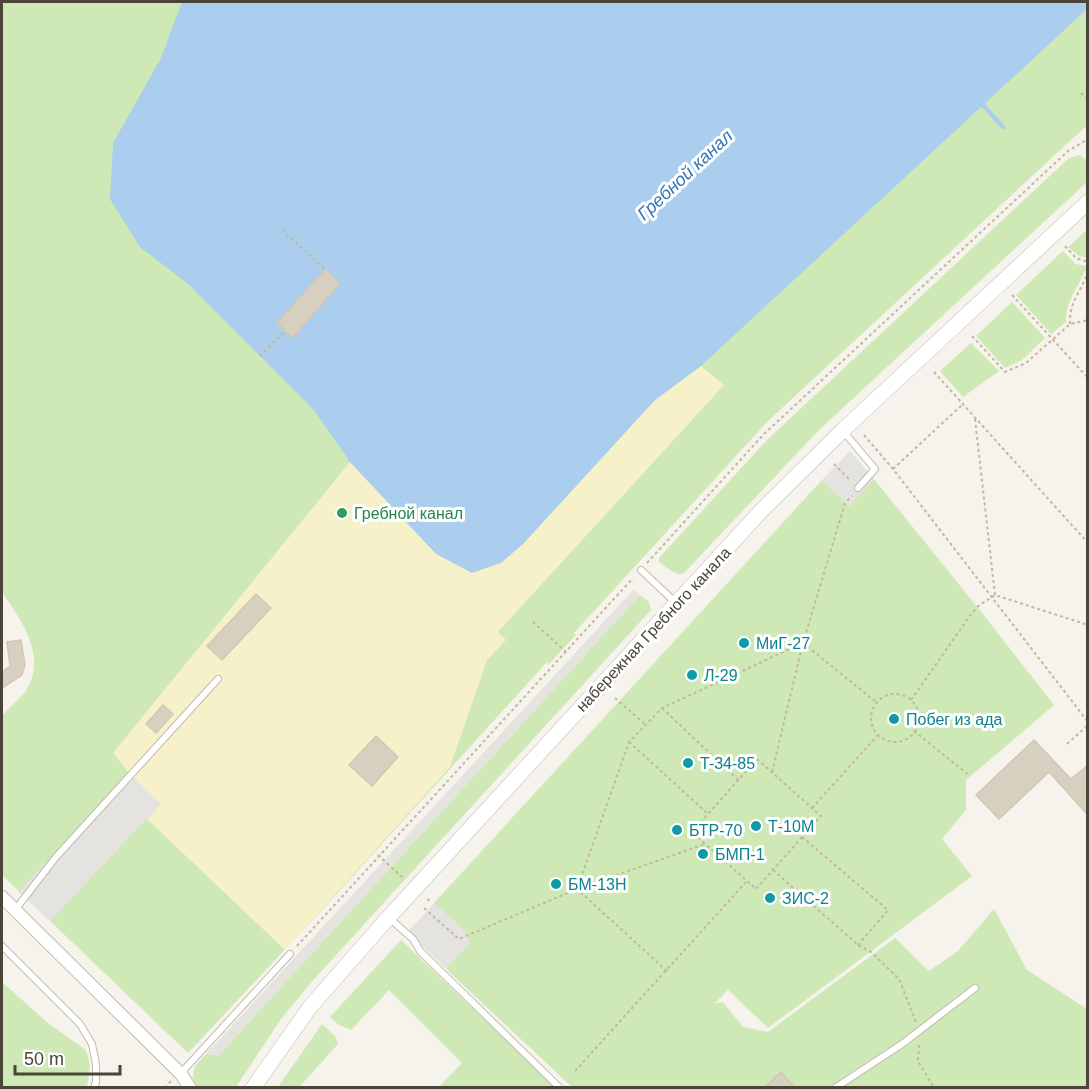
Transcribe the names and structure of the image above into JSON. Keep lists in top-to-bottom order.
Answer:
{
  "streets": {
    "street": ["набережная Гребного канала"]
  },
  "water": ["Гребной канал"],
  "places": [
    "Гребной канал",
    "МиГ-27",
    "Л-29",
    "Побег из ада",
    "T-34-85",
    "Т-10М",
    "БТР-70",
    "БМП-1",
    "БМ-13Н",
    "ЗИС-2"
  ],
  "scale_bar": "50 m"
}
